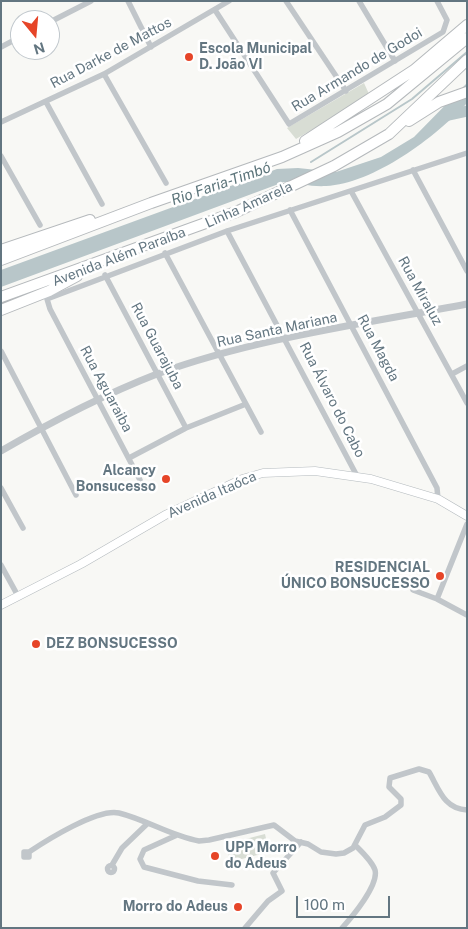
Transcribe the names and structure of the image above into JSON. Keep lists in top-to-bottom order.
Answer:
{
  "streets": {
    "highway": ["Linha Amarela"],
    "main road": ["Avenida Itaóca"],
    "street": [
      "Rua Darke de Mattos",
      "Rua Armando de Godoi",
      "Avenida Além Paraíba",
      "Rua Miraluz",
      "Rua Santa Mariana",
      "Rua Guarajuba",
      "Rua Magda",
      "Rua Aguaraiba",
      "Rua Álvaro do Cabo"
    ]
  },
  "crossings": [
    ["Rua Darke de Mattos", "Rua Armando de Godoi"],
    ["Avenida Além Paraíba", "Rua Miraluz"],
    ["Avenida Além Paraíba", "Rua Guarajuba"],
    ["Avenida Além Paraíba", "Rua Magda"],
    ["Avenida Além Paraíba", "Rua Aguaraiba"],
    ["Avenida Além Paraíba", "Rua Álvaro do Cabo"],
    ["Rua Miraluz", "Rua Santa Mariana"],
    ["Rua Santa Mariana", "Rua Guarajuba"],
    ["Rua Santa Mariana", "Rua Magda"],
    ["Rua Santa Mariana", "Rua Aguaraiba"],
    ["Rua Santa Mariana", "Rua Álvaro do Cabo"],
    ["Rua Magda", "Avenida Itaóca"],
    ["Rua Álvaro do Cabo", "Avenida Itaóca"]
  ],
  "water": ["Rio Faria-Timbó"],
  "places": [
    "Escola Municipal D. João VI",
    "Alcancy Bonsucesso",
    "RESIDENCIAL ÚNICO BONSUCESSO",
    "DEZ BONSUCESSO",
    "UPP Morro do Adeus",
    "Morro do Adeus"
  ],
  "scale_bar": "100 m",
  "north": "bottom"
}
